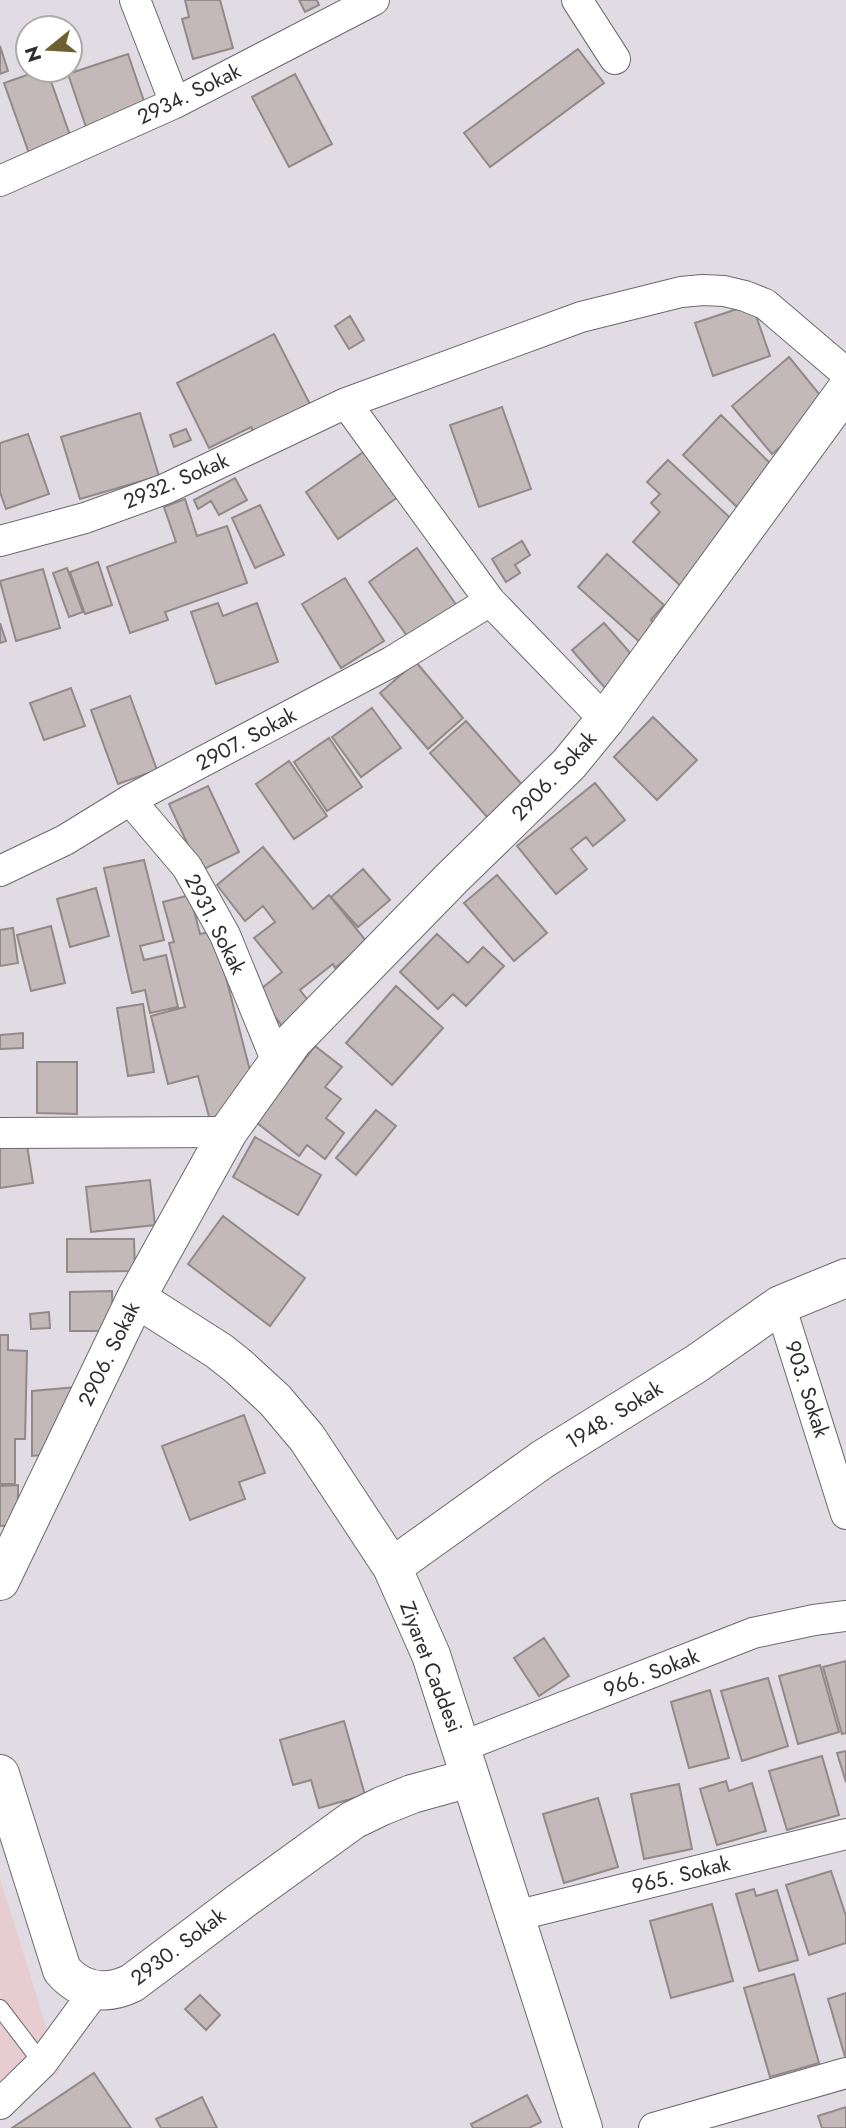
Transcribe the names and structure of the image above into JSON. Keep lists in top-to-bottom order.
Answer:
{
  "streets": {
    "street": [
      "2934. Sokak",
      "2932. Sokak",
      "2907. Sokak",
      "2906. Sokak",
      "2931. Sokak",
      "903. Sokak",
      "1948. Sokak",
      "Ziyaret Caddesi",
      "966. Sokak",
      "965. Sokak",
      "2930. Sokak"
    ]
  },
  "crossings": [
    ["2907. Sokak", "2931. Sokak"],
    ["2906. Sokak", "2931. Sokak"],
    ["2906. Sokak", "Ziyaret Caddesi"],
    ["903. Sokak", "1948. Sokak"],
    ["1948. Sokak", "Ziyaret Caddesi"],
    ["Ziyaret Caddesi", "966. Sokak"],
    ["Ziyaret Caddesi", "965. Sokak"],
    ["Ziyaret Caddesi", "2930. Sokak"],
    ["966. Sokak", "2930. Sokak"]
  ],
  "north": "left"
}
